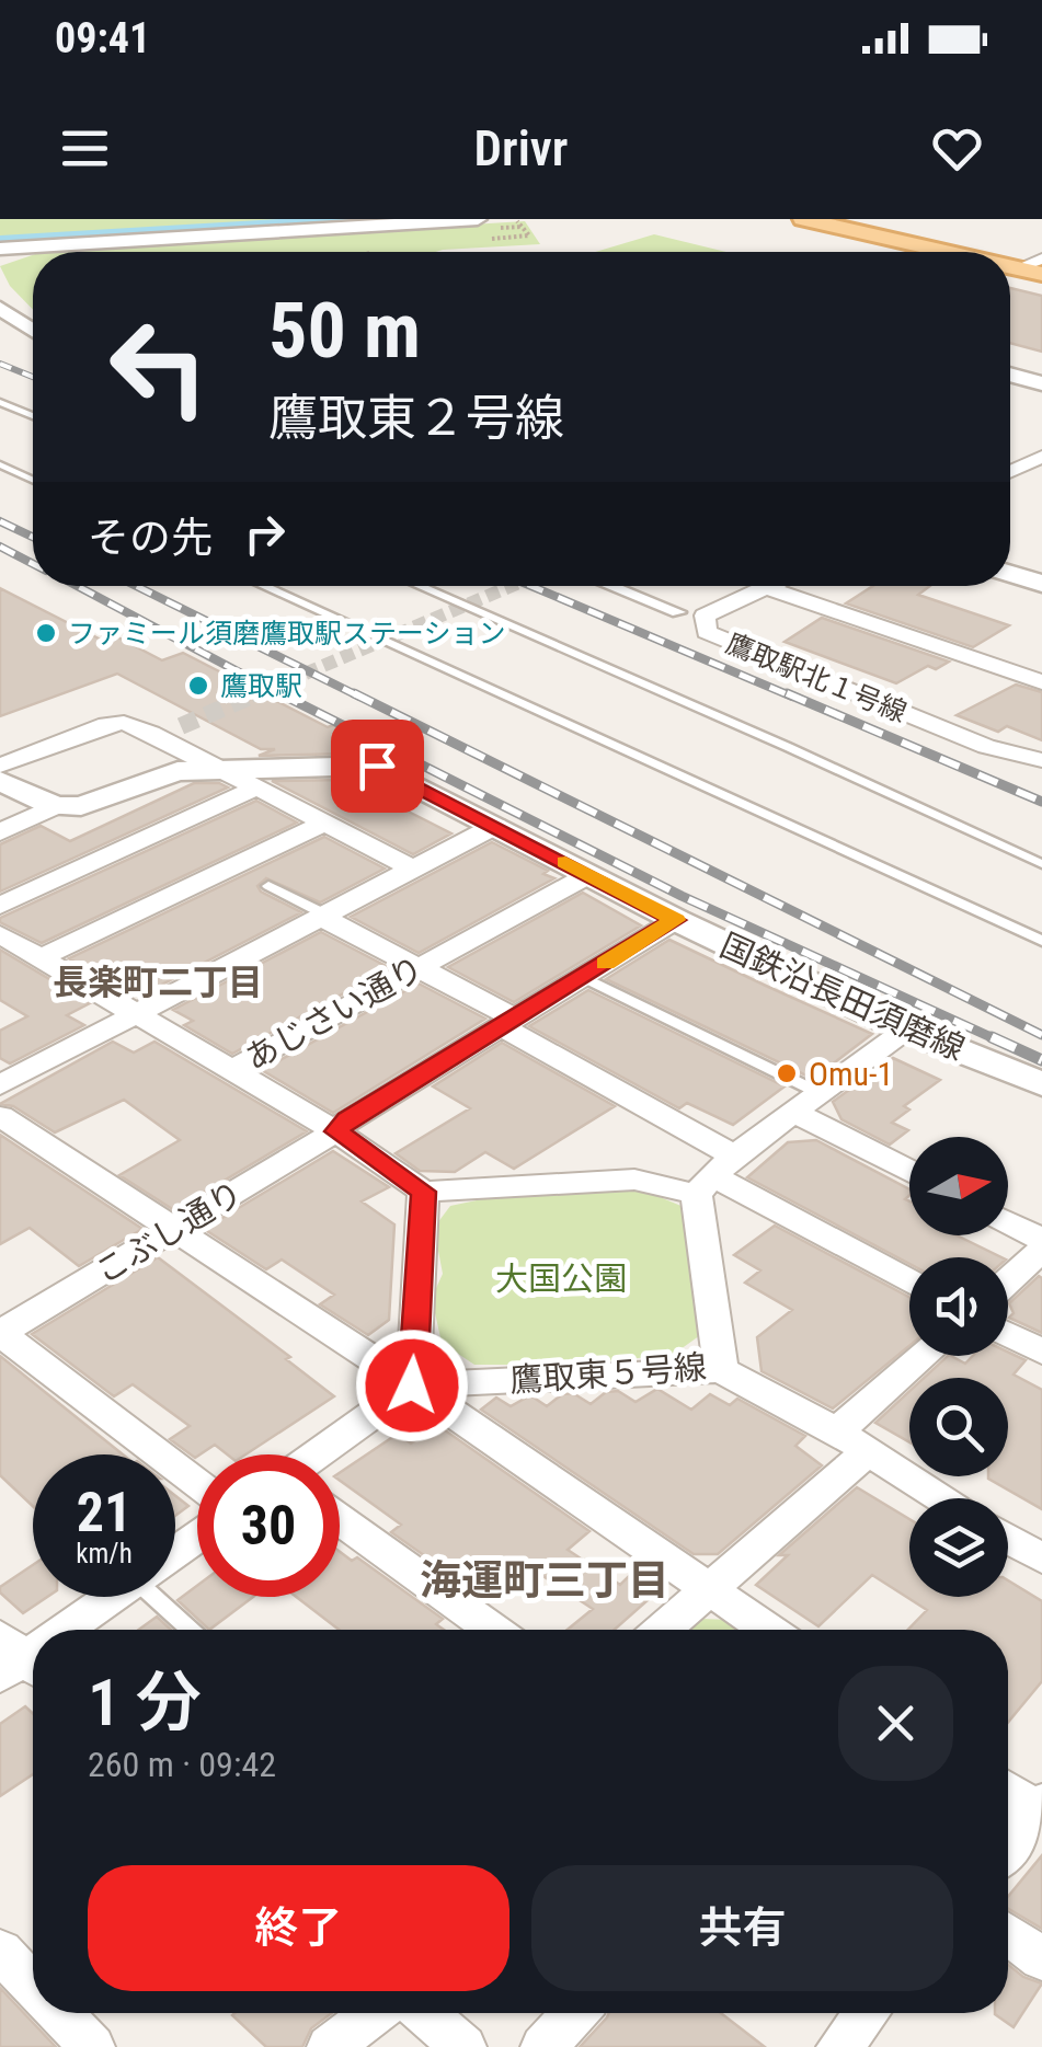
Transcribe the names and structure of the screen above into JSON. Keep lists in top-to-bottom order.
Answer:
{
  "streets": {
    "street": [
      "鷹取駅北１号線",
      "国鉄沿長田須磨線",
      "あじさい通り",
      "こぶし通り",
      "鷹取東５号線"
    ]
  },
  "crossings": [
    ["国鉄沿長田須磨線", "あじさい通り"],
    ["国鉄沿長田須磨線", "こぶし通り"]
  ],
  "districts": ["長楽町二丁目", "海運町三丁目"],
  "parks": ["大国公園"],
  "places": ["ファミール須磨鷹取駅ステーション", "鷹取駅", "Omu-1"],
  "north": "right",
  "page": {
    "status": "09:41",
    "header": "Drivr",
    "turn": ["50 m", "鷹取東２号線"],
    "then": "その先",
    "speed": "21 km/h",
    "limit": "30",
    "heading": ["1 分", "260 m · 09:42"],
    "buttons": ["終了", "共有"]
  }
}
